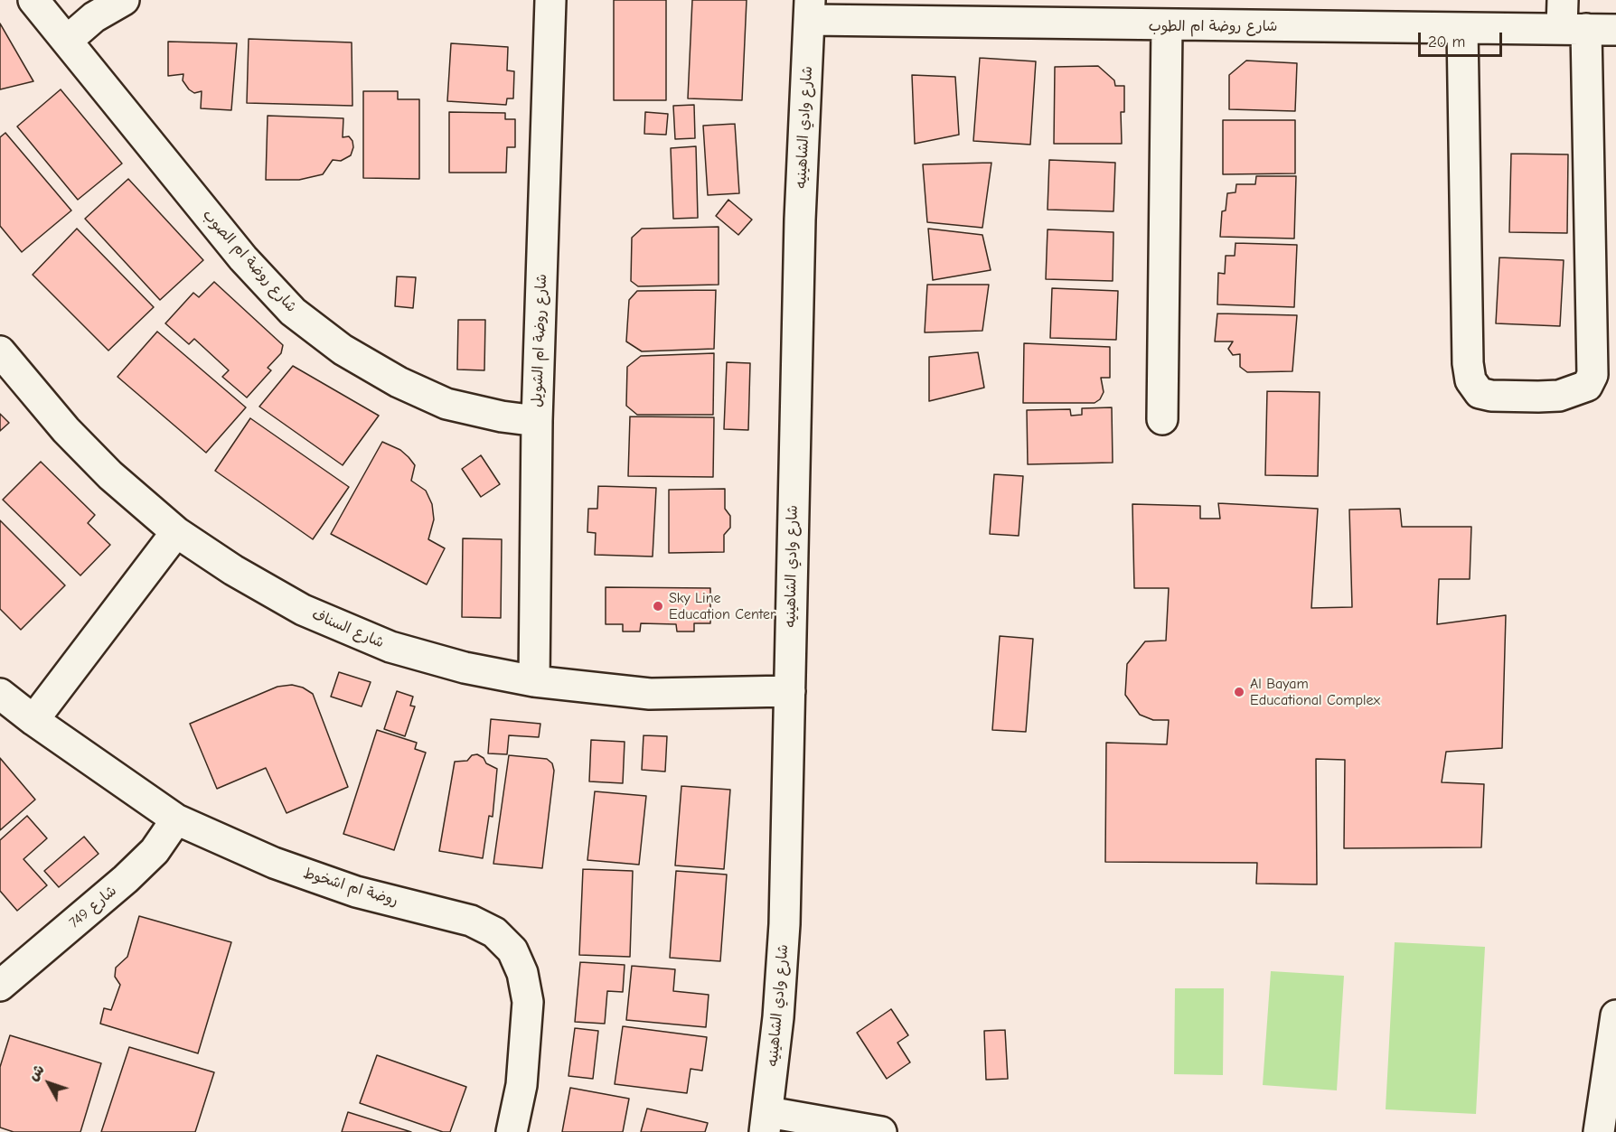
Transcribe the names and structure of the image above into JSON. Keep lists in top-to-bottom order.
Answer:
{
  "streets": {
    "street": [
      "شارع روضة ام الطوب",
      "شارع وادي الشاهينيه",
      "شارع روضة ام الصوب",
      "شارع روضة ام الشويل",
      "شارع السناف",
      "روضة ام اشخوط",
      "شارع 749"
    ]
  },
  "crossings": [
    ["شارع روضة ام الطوب", "شارع وادي الشاهينيه"],
    ["شارع وادي الشاهينيه", "شارع السناف"],
    ["شارع روضة ام الصوب", "شارع روضة ام الشويل"],
    ["شارع روضة ام الشويل", "شارع السناف"],
    ["روضة ام اشخوط", "شارع 749"]
  ],
  "places": ["Sky Line Education Center", "Al Bayam Educational Complex"],
  "scale_bar": "20 m",
  "north": "top left"
}
